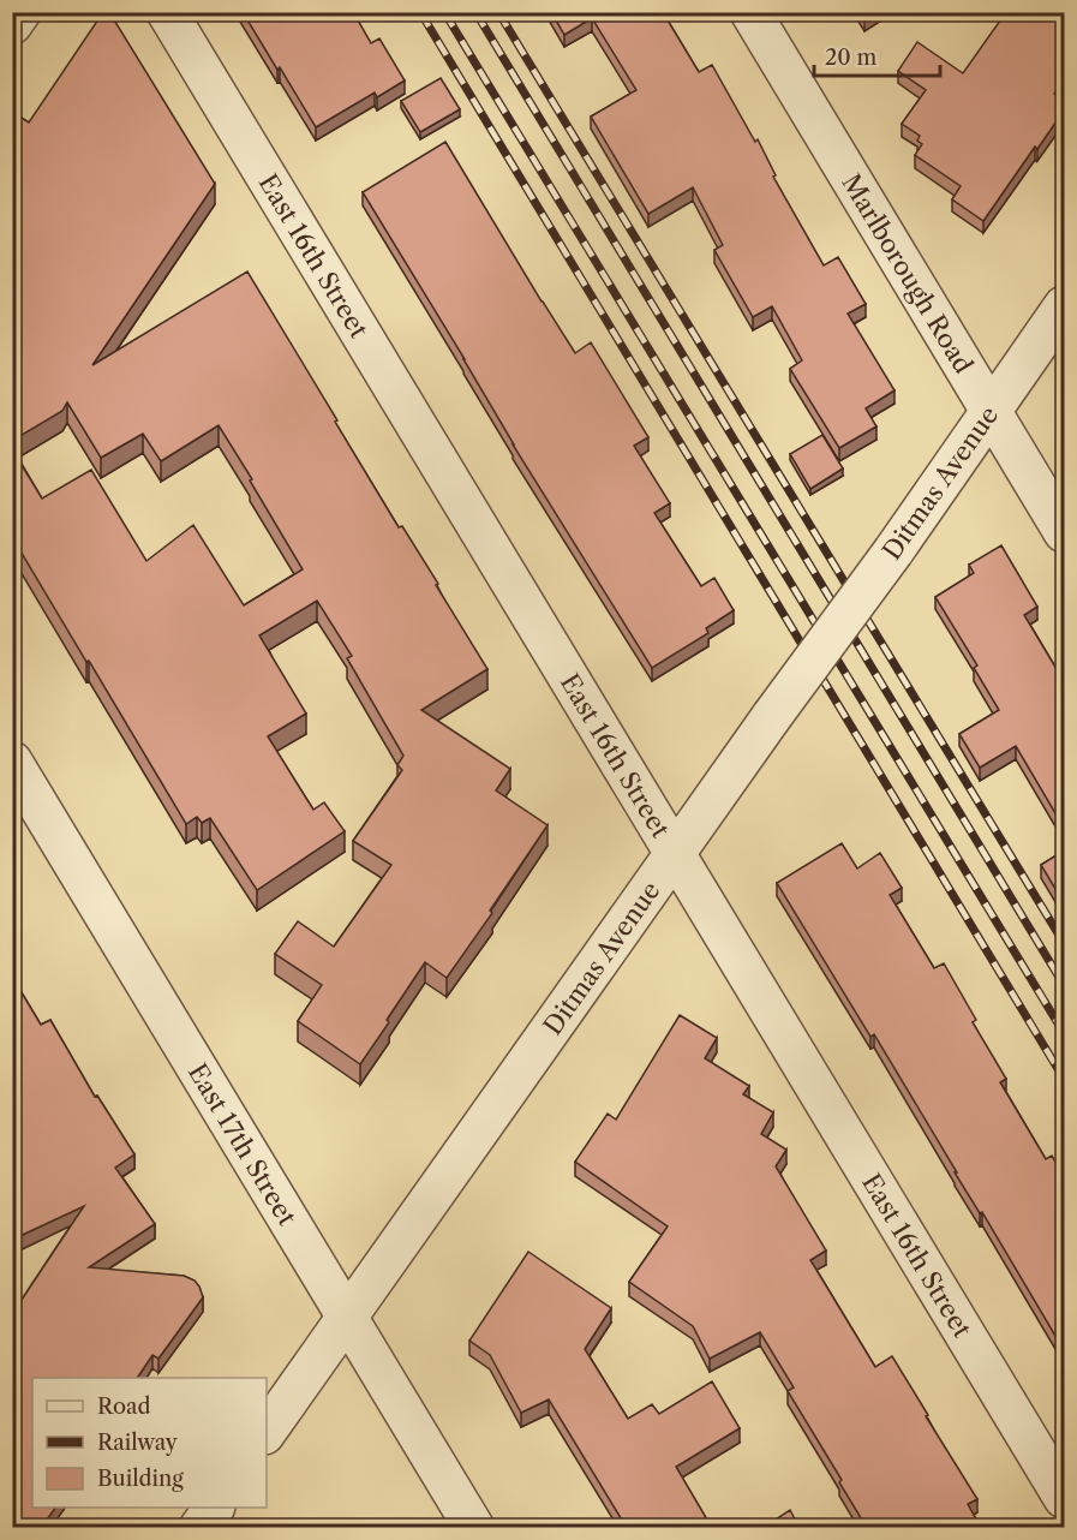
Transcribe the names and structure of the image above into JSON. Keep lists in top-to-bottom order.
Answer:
{
  "streets": {
    "street": [
      "East 16th Street",
      "Marlborough Road",
      "Ditmas Avenue",
      "East 17th Street"
    ]
  },
  "crossings": [
    ["East 16th Street", "Ditmas Avenue"],
    ["Marlborough Road", "Ditmas Avenue"],
    ["Ditmas Avenue", "East 17th Street"]
  ],
  "legend": ["Road", "Railway", "Building"],
  "scale_bar": "20 m"
}
